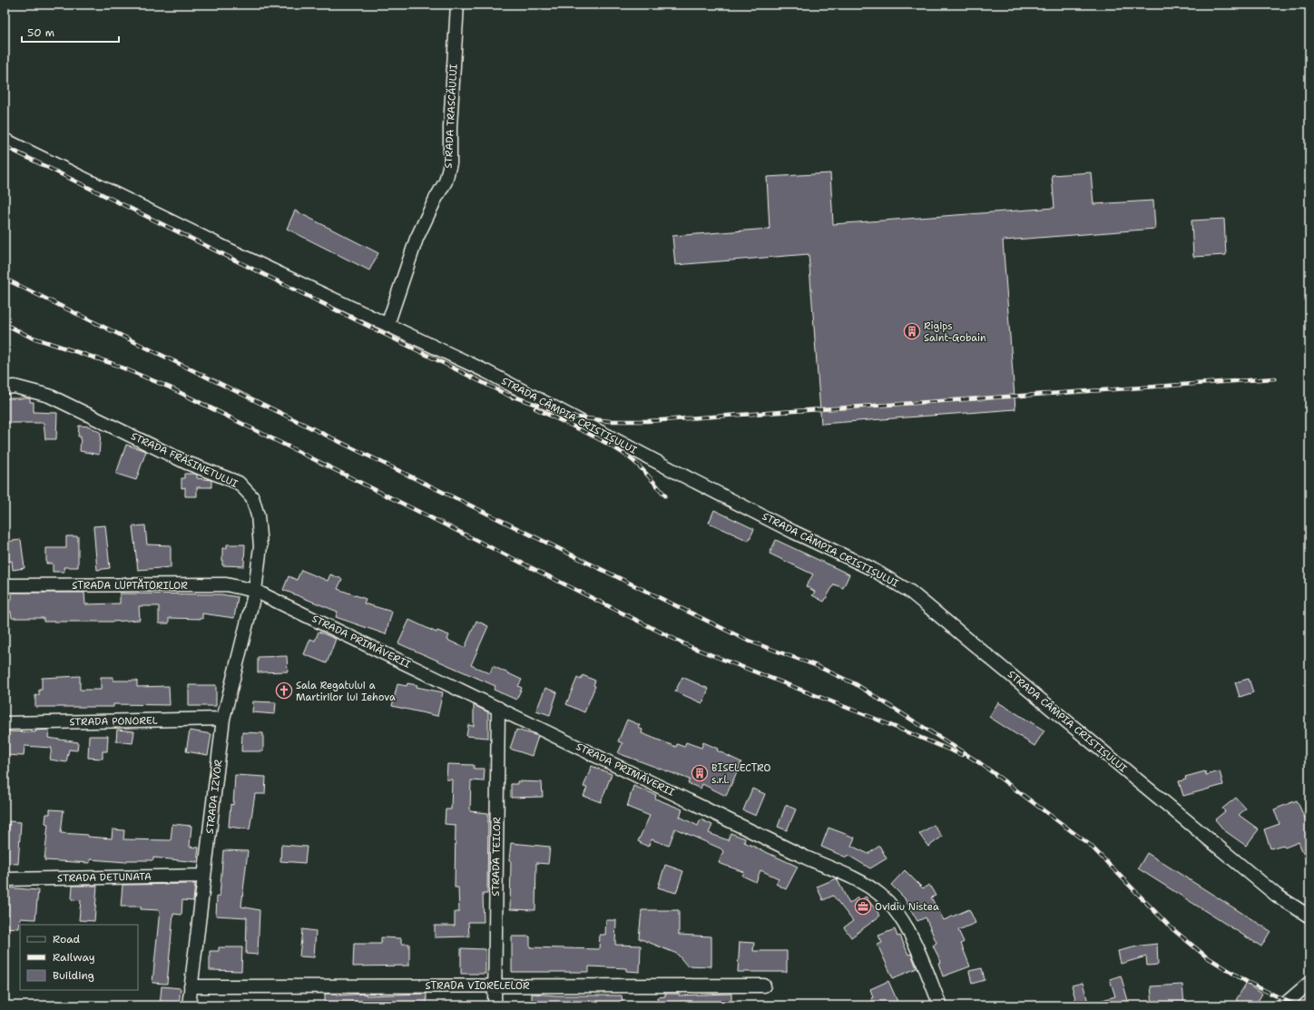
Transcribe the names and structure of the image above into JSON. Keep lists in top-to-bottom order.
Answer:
{
  "streets": {
    "street": [
      "STRADA TRASCĂULUI",
      "STRADA CÂMPIA CRISTIȘULUI",
      "STRADA FRĂSINETULUI",
      "STRADA LUPTĂTORILOR",
      "STRADA PRIMĂVERII",
      "STRADA PONOREL",
      "STRADA IZVOR",
      "STRADA TEILOR",
      "STRADA DETUNATA",
      "STRADA VIORELELOR"
    ]
  },
  "crossings": [
    ["STRADA TRASCĂULUI", "STRADA CÂMPIA CRISTIȘULUI"],
    ["STRADA FRĂSINETULUI", "STRADA LUPTĂTORILOR"],
    ["STRADA FRĂSINETULUI", "STRADA PRIMĂVERII"],
    ["STRADA FRĂSINETULUI", "STRADA IZVOR"],
    ["STRADA LUPTĂTORILOR", "STRADA PRIMĂVERII"],
    ["STRADA LUPTĂTORILOR", "STRADA IZVOR"],
    ["STRADA PRIMĂVERII", "STRADA IZVOR"],
    ["STRADA PRIMĂVERII", "STRADA TEILOR"],
    ["STRADA PONOREL", "STRADA IZVOR"],
    ["STRADA IZVOR", "STRADA DETUNATA"],
    ["STRADA IZVOR", "STRADA VIORELELOR"],
    ["STRADA TEILOR", "STRADA VIORELELOR"]
  ],
  "places": {
    "building": ["Rigips Saint-Gobain", "BISELECTRO s.r.l."],
    "church": ["Sala Regatului a Martirilor lui Iehova"],
    "office": ["Ovidiu Nistea"]
  },
  "legend": ["Road", "Railway", "Building"],
  "scale_bar": "50 m"
}
